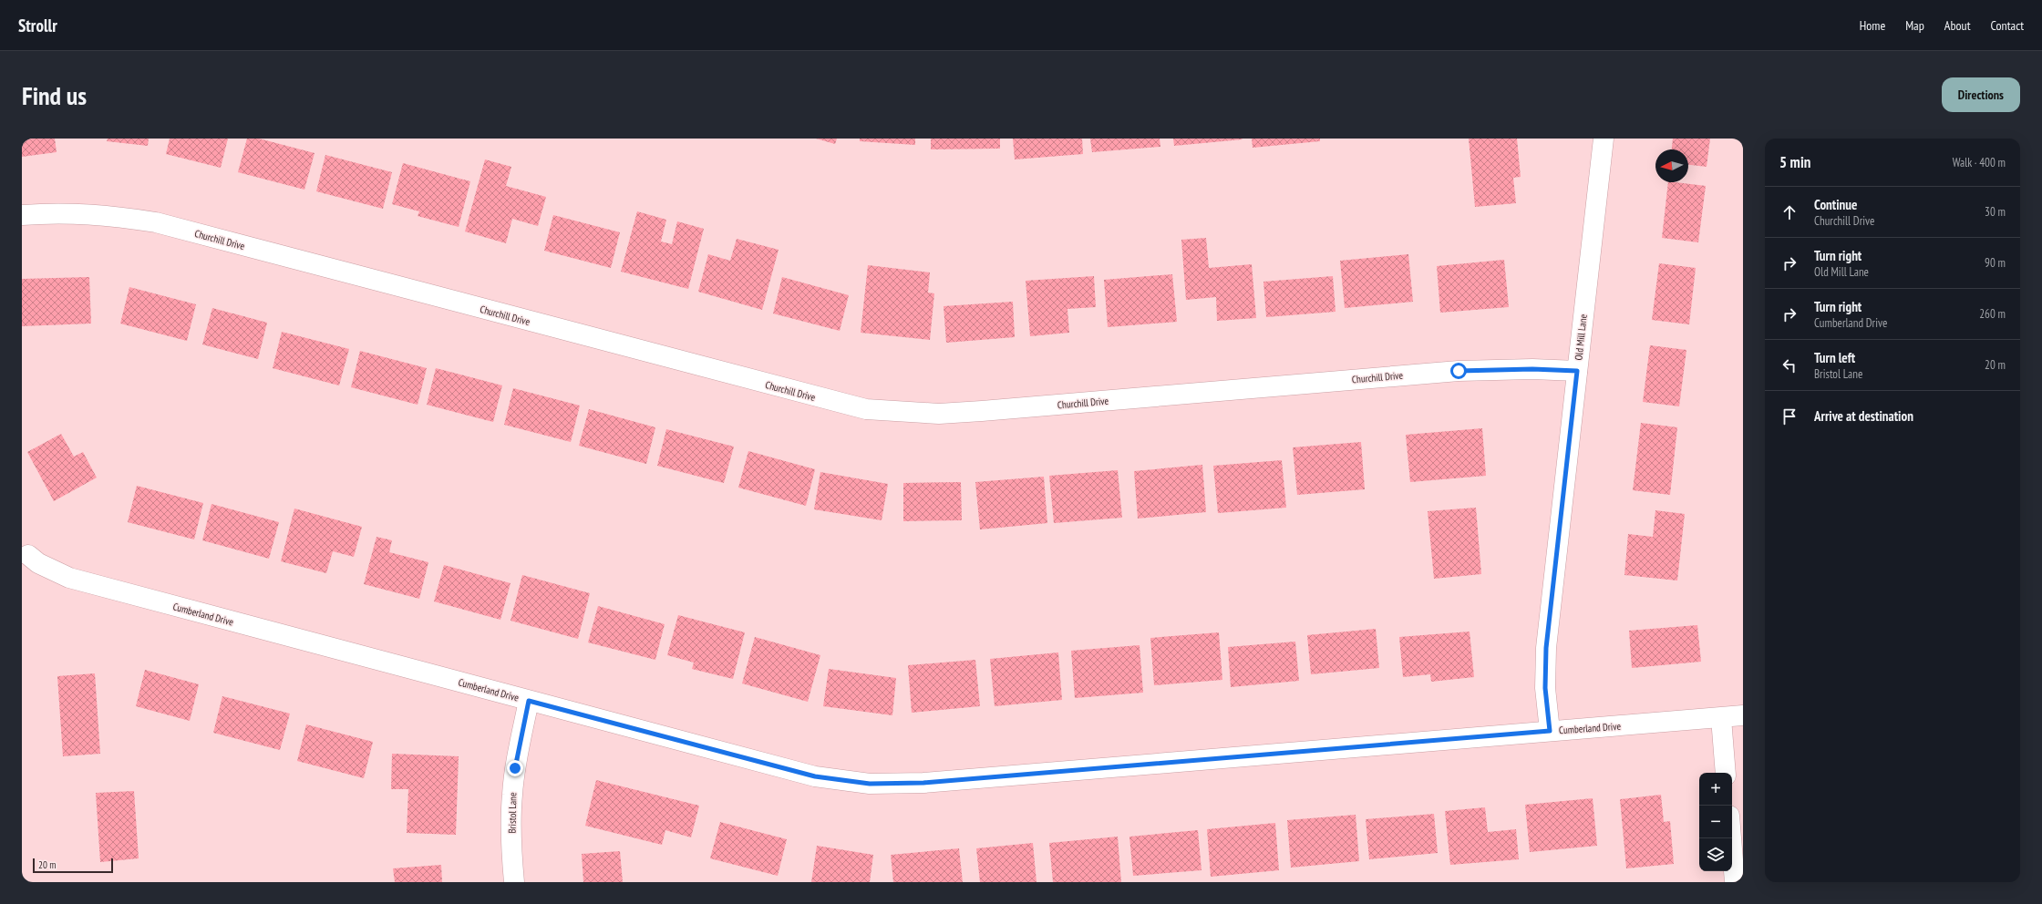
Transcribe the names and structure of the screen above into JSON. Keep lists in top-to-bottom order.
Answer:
{
  "streets": {
    "street": [
      "Churchill Drive",
      "Old Mill Lane",
      "Cumberland Drive",
      "Bristol Lane"
    ]
  },
  "crossings": [
    ["Churchill Drive", "Old Mill Lane"],
    ["Old Mill Lane", "Cumberland Drive"],
    ["Cumberland Drive", "Bristol Lane"]
  ],
  "scale_bar": "20 m",
  "north": "left",
  "page": {
    "header": "Strollr",
    "nav": [
      "Home",
      "Map",
      "About",
      "Contact"
    ],
    "buttons": "Directions",
    "title": "Find us",
    "heading": ["5 min", "Walk · 400 m"],
    "list": [
      ["Continue", "Churchill Drive", "30 m"],
      ["Turn right", "Old Mill Lane", "90 m"],
      ["Turn right", "Cumberland Drive", "260 m"],
      ["Turn left", "Bristol Lane", "20 m"],
      "Arrive at destination"
    ],
    "map_buttons": ["+", "−"],
    "scale": "20 m"
  }
}
